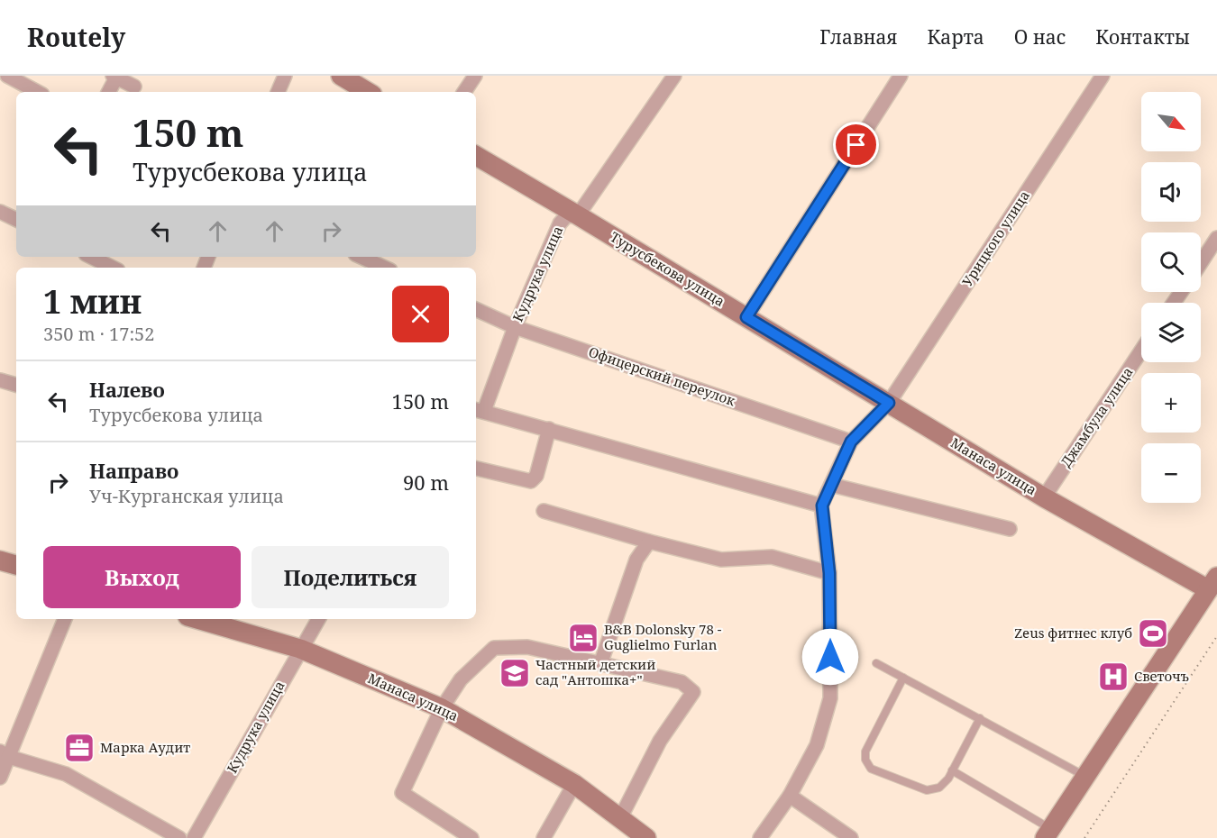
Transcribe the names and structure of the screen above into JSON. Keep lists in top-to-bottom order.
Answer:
{
  "streets": {
    "street": [
      "Урицкого улица",
      "Турусбекова улица",
      "Кудрука улица",
      "Офицерский переулок",
      "Джамбула улица",
      "Манаса улица"
    ]
  },
  "crossings": [
    ["Урицкого улица", "Турусбекова улица"],
    ["Урицкого улица", "Манаса улица"],
    ["Турусбекова улица", "Кудрука улица"],
    ["Турусбекова улица", "Манаса улица"],
    ["Кудрука улица", "Офицерский переулок"],
    ["Кудрука улица", "Манаса улица"],
    ["Джамбула улица", "Манаса улица"]
  ],
  "places": {
    "sports": ["Zeus фитнес клуб"],
    "hotel": ["B&B Dolonsky 78 - Guglielmo Furlan"],
    "school or university": ["Частный детский сад \"Антошка+\""],
    "hospital": ["Светочъ"],
    "office": ["Марка Аудит"]
  },
  "north": "bottom right",
  "page": {
    "header": "Routely",
    "nav": [
      "Главная",
      "Карта",
      "О нас",
      "Контакты"
    ],
    "map_buttons": ["+", "−"],
    "turn": ["150 m", "Турусбекова улица"],
    "heading": ["1 мин", "350 m · 17:52"],
    "list": [
      {
        "name": "Налево",
        "note": "Турусбекова улица",
        "value": "150 m"
      },
      {
        "name": "Направо",
        "note": "Уч-Курганская улица",
        "value": "90 m"
      }
    ],
    "buttons": ["Выход", "Поделиться"]
  }
}
